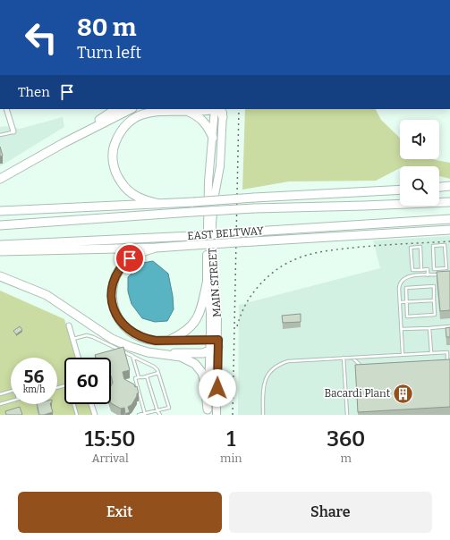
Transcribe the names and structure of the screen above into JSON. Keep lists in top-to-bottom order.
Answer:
{
  "streets": {
    "highway": ["EAST BELTWAY"],
    "main road": ["MAIN STREET"]
  },
  "places": {
    "building": ["Bacardi Plant"]
  },
  "page": {
    "turn": ["80 m", "Turn left"],
    "then": "Then",
    "speed": "56 km/h",
    "limit": "60",
    "eta": [
      "15:50",
      "Arrival",
      "1",
      "min",
      "360",
      "m"
    ],
    "buttons": ["Exit", "Share"]
  }
}
